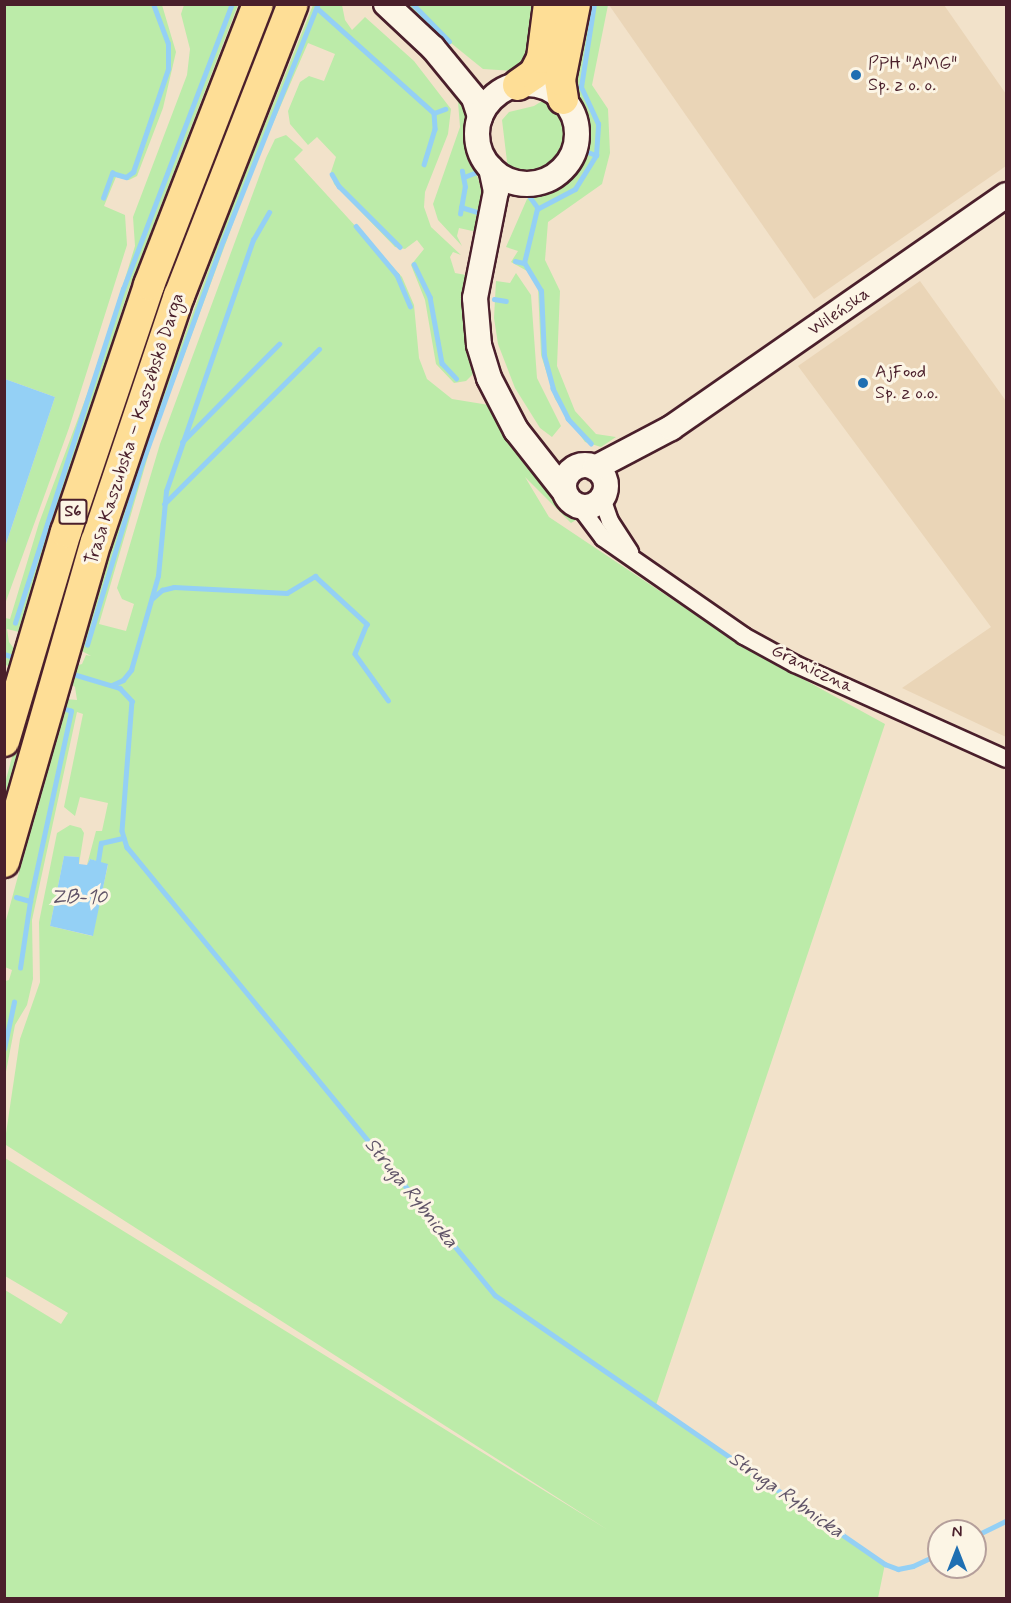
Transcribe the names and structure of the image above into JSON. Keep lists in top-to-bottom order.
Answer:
{
  "streets": {
    "highway": ["Trasa Kaszubska – Kaszëbskô Darga", "S6"],
    "main road": ["Wileńska", "Graniczna"]
  },
  "crossings": [
    ["Wileńska", "Graniczna"]
  ],
  "water": ["ZB-10", "Struga Rybnicka"],
  "places": ["PPH \"AMG\" Sp. z o. o.", "AjFood Sp. z o.o."],
  "north": "top"
}
